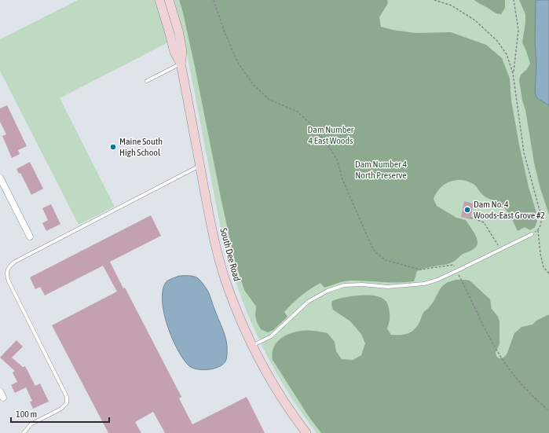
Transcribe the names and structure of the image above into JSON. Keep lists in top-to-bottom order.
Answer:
{
  "streets": {
    "main road": ["South Dee Road"]
  },
  "parks": ["Dam Number 4 East Woods", "Dam Number 4 North Preserve"],
  "places": ["Maine South High School", "Dam No. 4 Woods-East Grove #2"],
  "scale_bar": "100 m"
}
